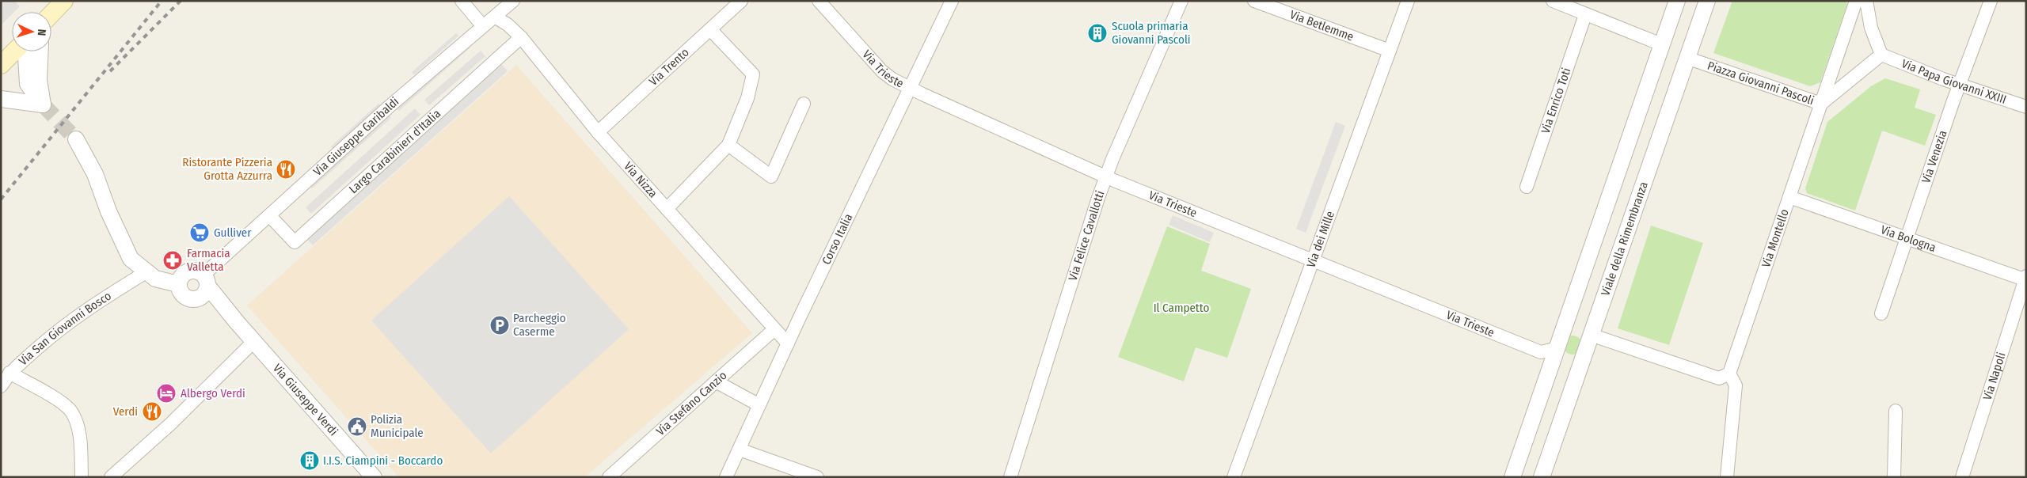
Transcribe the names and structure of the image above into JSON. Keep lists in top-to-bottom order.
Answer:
{
  "streets": {
    "street": [
      "Via Betlemme",
      "Via Trento",
      "Via Trieste",
      "Via Papa Giovanni XXIII",
      "Piazza Giovanni Pascoli",
      "Via Enrico Toti",
      "Via Giuseppe Garibaldi",
      "Largo Carabinieri d'Italia",
      "Via Venezia",
      "Via Nizza",
      "Via Felice Cavallotti",
      "Corso Italia",
      "Via Montello",
      "Via dei Mille",
      "Viale della Rimembranza",
      "Via Bologna",
      "Via San Giovanni Bosco",
      "Via Napoli",
      "Via Giuseppe Verdi",
      "Via Stefano Canzio"
    ]
  },
  "crossings": [
    ["Via Betlemme", "Via dei Mille"],
    ["Via Trento", "Via Nizza"],
    ["Via Trieste", "Via Felice Cavallotti"],
    ["Via Trieste", "Corso Italia"],
    ["Via Trieste", "Via dei Mille"],
    ["Via Trieste", "Viale della Rimembranza"],
    ["Via Papa Giovanni XXIII", "Via Venezia"],
    ["Piazza Giovanni Pascoli", "Via Montello"],
    ["Piazza Giovanni Pascoli", "Viale della Rimembranza"],
    ["Via Giuseppe Garibaldi", "Largo Carabinieri d'Italia"],
    ["Via Giuseppe Garibaldi", "Via Nizza"],
    ["Via Giuseppe Garibaldi", "Via Giuseppe Verdi"],
    ["Largo Carabinieri d'Italia", "Via Nizza"],
    ["Via Venezia", "Via Bologna"],
    ["Via Nizza", "Corso Italia"],
    ["Via Nizza", "Via Stefano Canzio"],
    ["Via Montello", "Via Bologna"],
    ["Via Bologna", "Via Napoli"]
  ],
  "parks": ["Il Campetto"],
  "places": {
    "building": ["Scuola primaria Giovanni Pascoli", "I.I.S. Ciampini - Boccardo"],
    "restaurant": ["Ristorante Pizzeria Grotta Azzurra", "Verdi"],
    "supermarket": ["Gulliver"],
    "pharmacy": ["Farmacia Valletta"],
    "parking": ["Parcheggio Caserme"],
    "hotel": ["Albergo Verdi"],
    "public building": ["Polizia Municipale"]
  },
  "north": "right"
}
